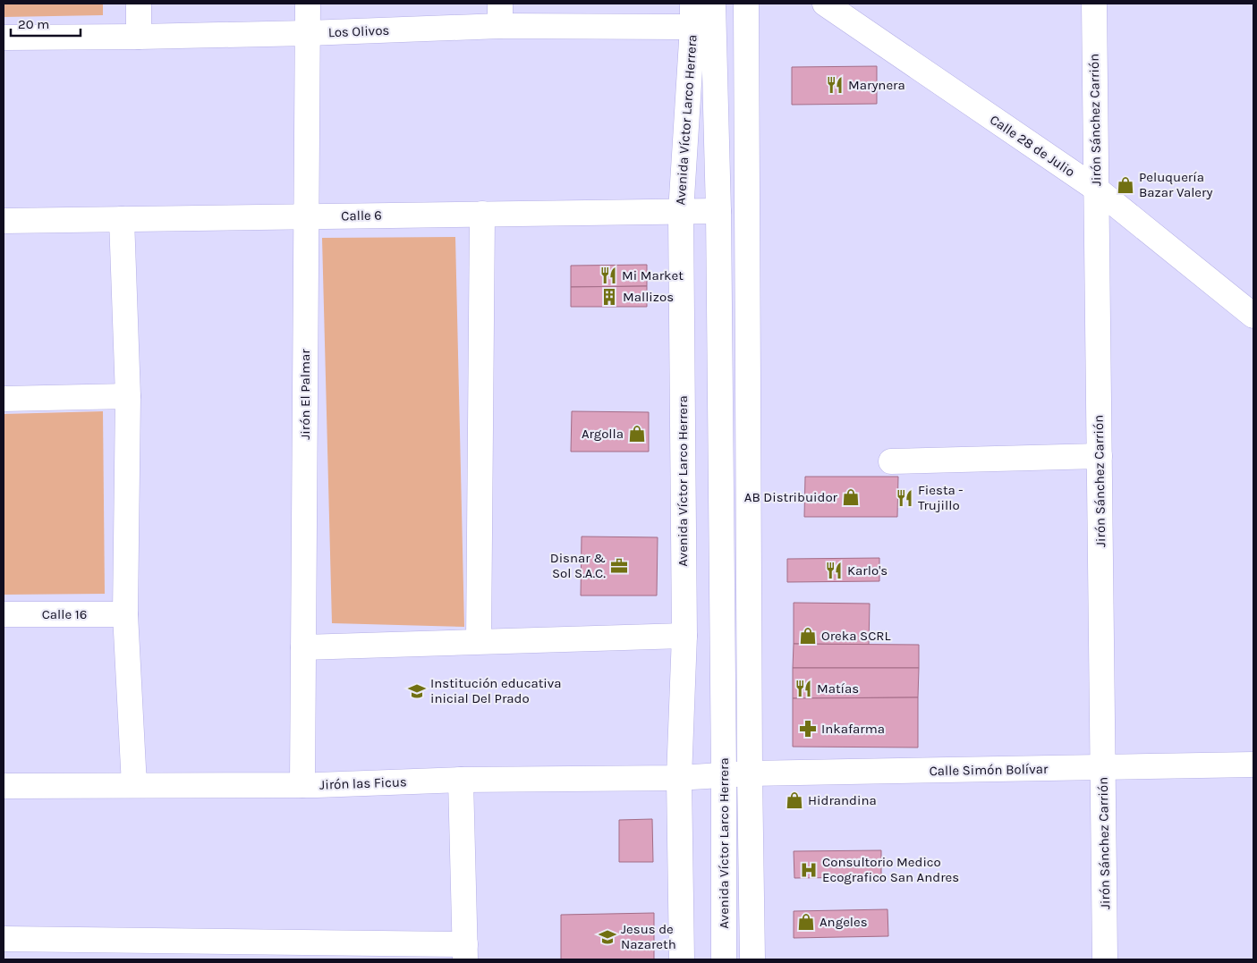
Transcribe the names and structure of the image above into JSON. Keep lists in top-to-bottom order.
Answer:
{
  "streets": {
    "street": [
      "Los Olivos",
      "Avenida Víctor Larco Herrera",
      "Jirón Sánchez Carrión",
      "Calle 28 de Julio",
      "Calle 6",
      "Jirón El Palmar",
      "Calle 16",
      "Calle Simón Bolívar",
      "Jirón las Ficus"
    ]
  },
  "crossings": [
    ["Los Olivos", "Avenida Víctor Larco Herrera"],
    ["Los Olivos", "Jirón El Palmar"],
    ["Avenida Víctor Larco Herrera", "Calle 6"],
    ["Avenida Víctor Larco Herrera", "Calle Simón Bolívar"],
    ["Avenida Víctor Larco Herrera", "Jirón las Ficus"],
    ["Jirón Sánchez Carrión", "Calle 28 de Julio"],
    ["Jirón Sánchez Carrión", "Calle Simón Bolívar"],
    ["Calle 6", "Jirón El Palmar"],
    ["Jirón El Palmar", "Jirón las Ficus"],
    ["Calle Simón Bolívar", "Jirón las Ficus"]
  ],
  "places": {
    "restaurant": [
      "Marynera",
      "Mi Market",
      "Fiesta - Trujillo",
      "Karlo's",
      "Matías"
    ],
    "shop": [
      "Peluquería Bazar Valery",
      "Argolla",
      "AB Distribuidor",
      "Oreka SCRL",
      "Hidrandina",
      "Angeles"
    ],
    "building": ["Mallizos"],
    "office": ["Disnar & Sol S.A.C."],
    "school or university": ["Institución educativa inicial Del Prado", "Jesus de Nazareth"],
    "pharmacy": ["Inkafarma"],
    "hospital": ["Consultorio Medico Ecografico San Andres"]
  },
  "scale_bar": "20 m"
}
